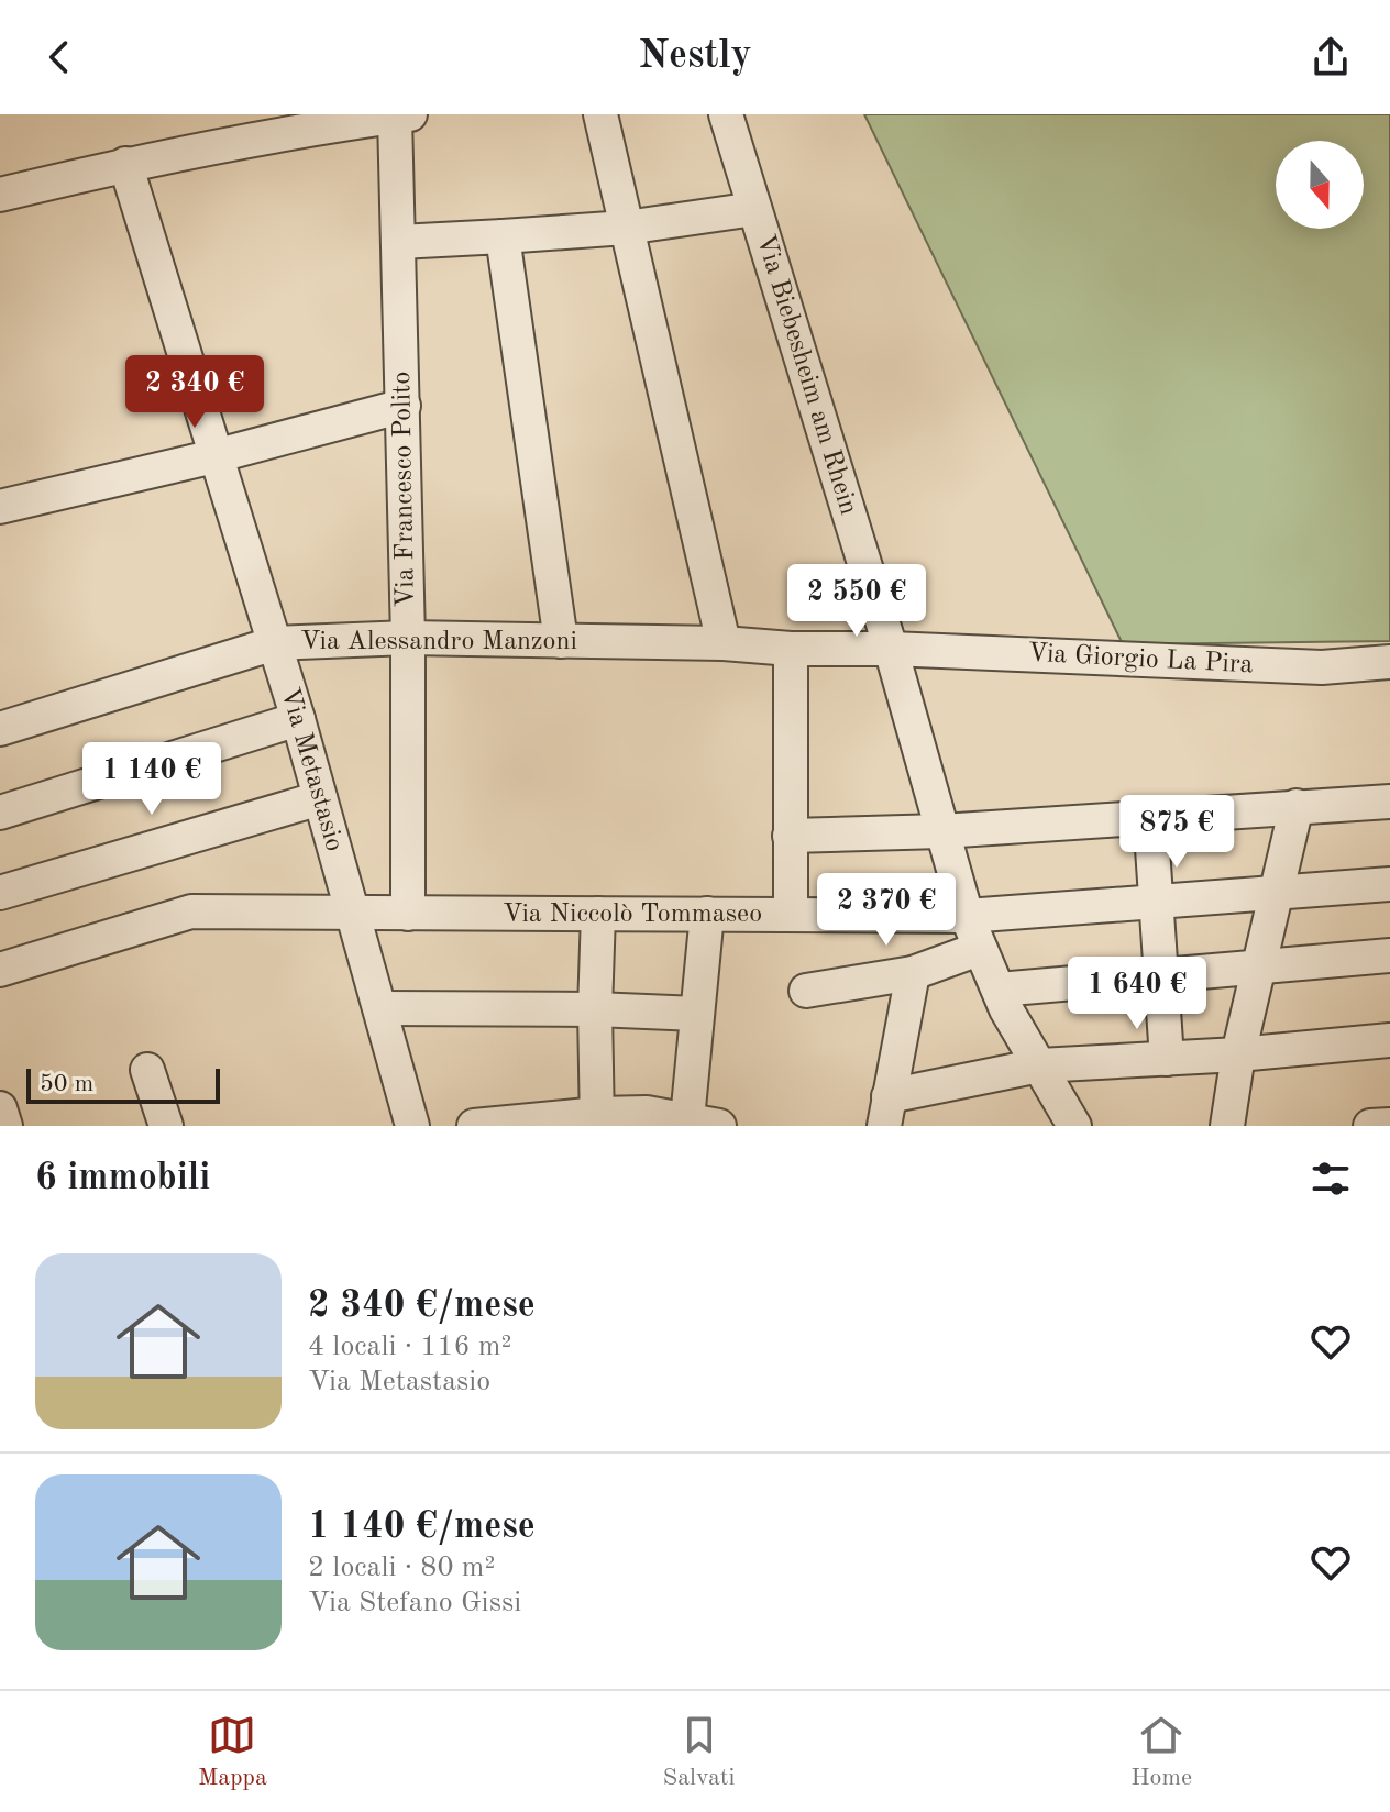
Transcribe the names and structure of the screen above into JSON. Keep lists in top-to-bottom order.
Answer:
{
  "streets": {
    "street": [
      "Via Biebesheim am Rhein",
      "Via Francesco Polito",
      "Via Alessandro Manzoni",
      "Via Giorgio La Pira",
      "Via Metastasio",
      "Via Niccolò Tommaseo"
    ]
  },
  "crossings": [
    ["Via Biebesheim am Rhein", "Via Alessandro Manzoni"],
    ["Via Biebesheim am Rhein", "Via Giorgio La Pira"],
    ["Via Biebesheim am Rhein", "Via Niccolò Tommaseo"],
    ["Via Francesco Polito", "Via Alessandro Manzoni"],
    ["Via Francesco Polito", "Via Niccolò Tommaseo"],
    ["Via Alessandro Manzoni", "Via Giorgio La Pira"],
    ["Via Alessandro Manzoni", "Via Metastasio"],
    ["Via Metastasio", "Via Niccolò Tommaseo"]
  ],
  "scale_bar": "50 m",
  "north": "bottom",
  "page": {
    "header": "Nestly",
    "price": [
      "2 340 €",
      "2 550 €",
      "1 140 €",
      "875 €",
      "2 370 €",
      "1 640 €"
    ],
    "scale": "50 m",
    "heading": "6 immobili",
    "list": [
      {
        "name": "2 340 €/mese",
        "note": "4 locali · 116 m² · Via Metastasio"
      },
      {
        "name": "1 140 €/mese",
        "note": "2 locali · 80 m² · Via Stefano Gissi"
      }
    ],
    "tabs": ["Mappa", "Salvati", "Home"]
  }
}
